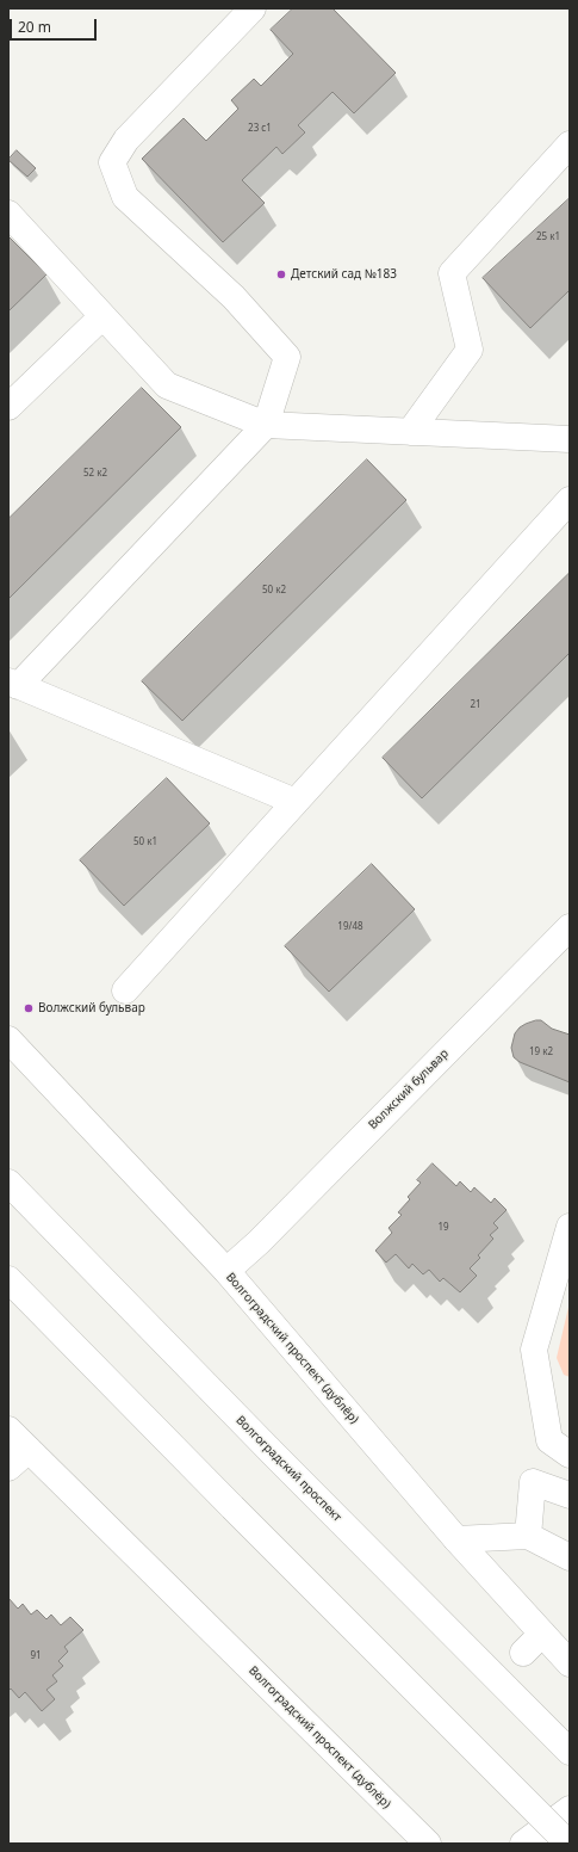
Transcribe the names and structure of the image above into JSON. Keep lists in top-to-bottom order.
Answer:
{
  "streets": {
    "main road": ["Волжский бульвар", "Волгоградский проспект (дублёр)", "Волгоградский проспект"]
  },
  "crossings": [
    ["Волжский бульвар", "Волгоградский проспект (дублёр)"]
  ],
  "places": ["Детский сад №183", "Волжский бульвар"],
  "house_numbers": [
    "23 с1",
    "25 к1",
    "52 к2",
    "50 к2",
    "21",
    "50 к1",
    "19/48",
    "19 к2",
    "19",
    "91"
  ],
  "scale_bar": "20 m"
}
